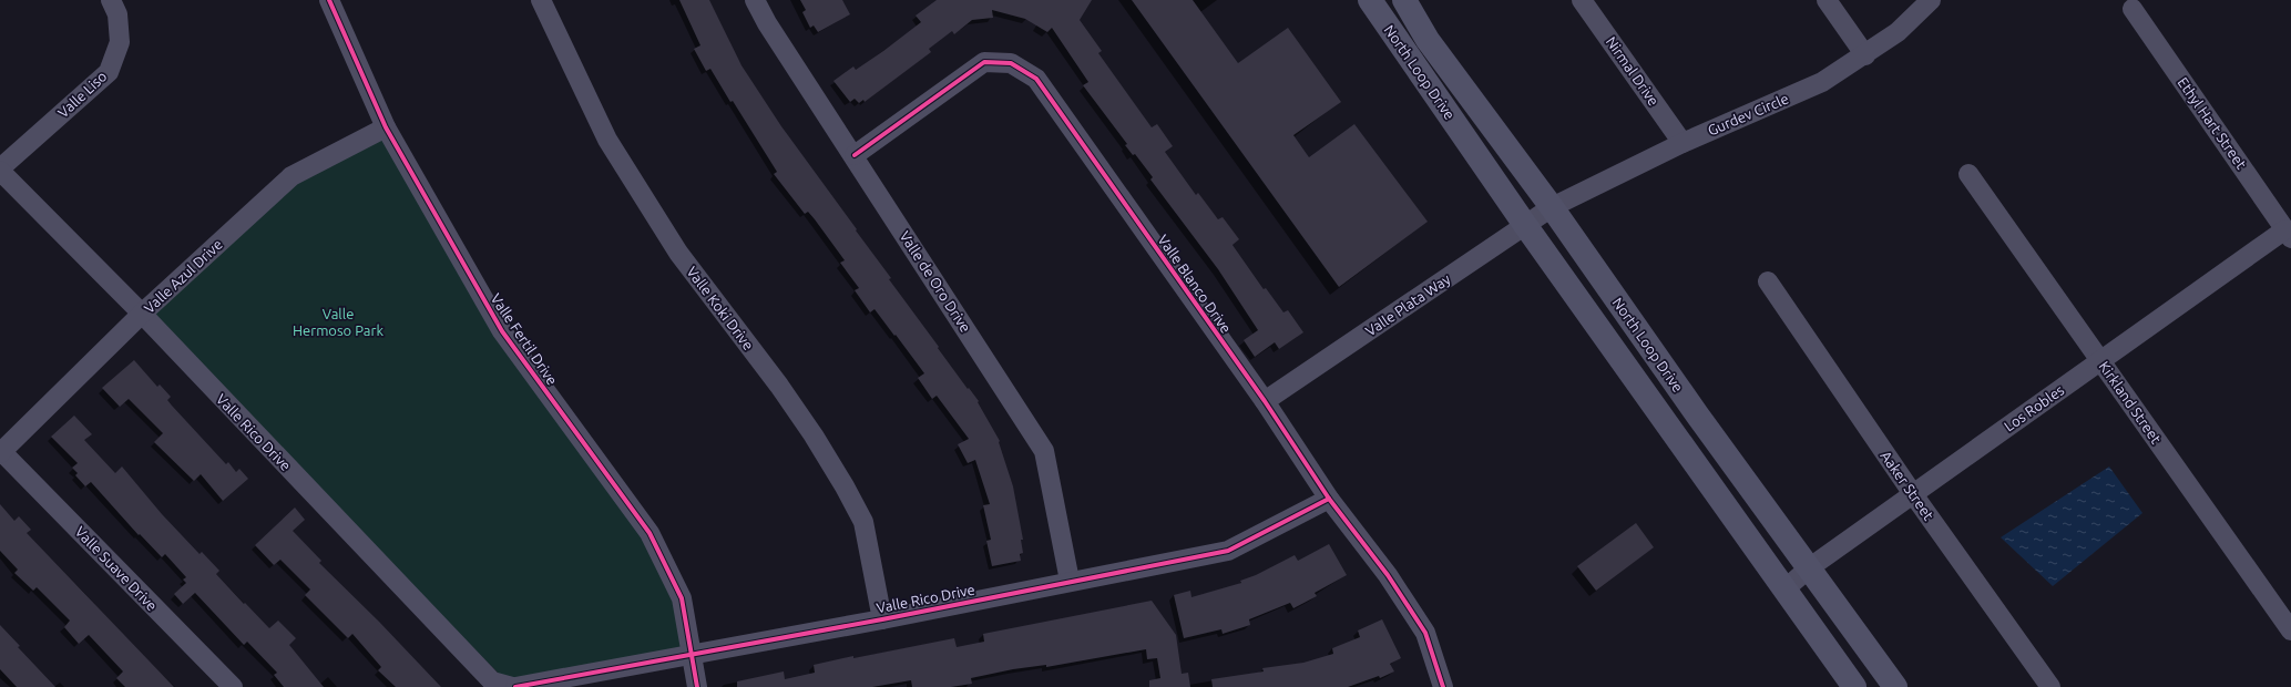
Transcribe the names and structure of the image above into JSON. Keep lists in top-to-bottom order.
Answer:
{
  "streets": {
    "main road": ["North Loop Drive"],
    "street": [
      "Nirmal Drive",
      "Valle Liso",
      "Gurdev Circle",
      "Ethyl Hart Street",
      "Valle Azul Drive",
      "Valle de Oro Drive",
      "Valle Blanco Drive",
      "Valle Plata Way",
      "Valle Koki Drive",
      "Valle Fertil Drive",
      "Kirkland Street",
      "Los Robles",
      "Valle Rico Drive",
      "Aaker Street",
      "Valle Suave Drive"
    ]
  },
  "crossings": [
    ["Nirmal Drive", "Gurdev Circle"],
    ["North Loop Drive", "Gurdev Circle"],
    ["North Loop Drive", "Valle Plata Way"],
    ["North Loop Drive", "Los Robles"],
    ["Valle Liso", "Valle Rico Drive"],
    ["Gurdev Circle", "Valle Plata Way"],
    ["Ethyl Hart Street", "Los Robles"],
    ["Valle Azul Drive", "Valle Fertil Drive"],
    ["Valle Azul Drive", "Valle Rico Drive"],
    ["Valle Azul Drive", "Valle Suave Drive"],
    ["Valle de Oro Drive", "Valle Blanco Drive"],
    ["Valle de Oro Drive", "Valle Rico Drive"],
    ["Valle Blanco Drive", "Valle Plata Way"],
    ["Valle Blanco Drive", "Valle Rico Drive"],
    ["Valle Koki Drive", "Valle Rico Drive"],
    ["Valle Fertil Drive", "Valle Rico Drive"],
    ["Kirkland Street", "Los Robles"],
    ["Los Robles", "Aaker Street"]
  ],
  "parks": ["Valle Hermoso Park"]
}
